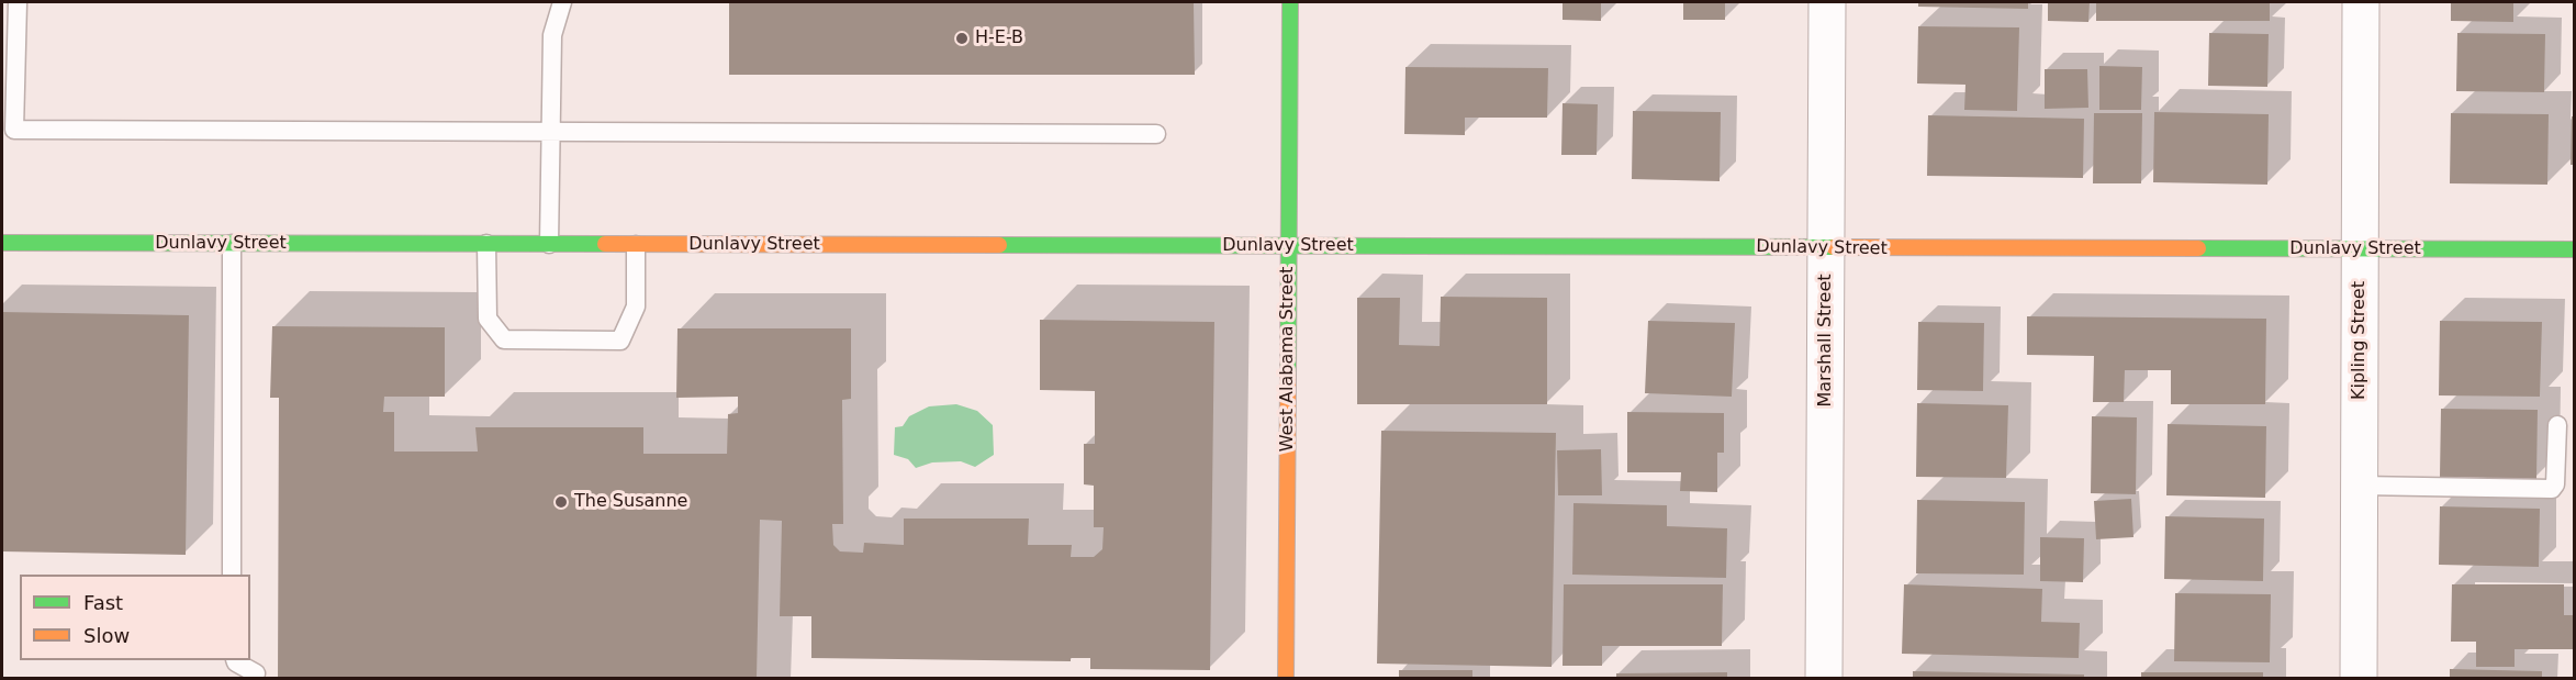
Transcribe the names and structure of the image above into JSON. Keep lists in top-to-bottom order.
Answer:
{
  "streets": {
    "street": [
      "Dunlavy Street",
      "Marshall Street",
      "Kipling Street",
      "West Alabama Street"
    ]
  },
  "crossings": [
    ["Dunlavy Street", "Marshall Street"],
    ["Dunlavy Street", "Kipling Street"],
    ["Dunlavy Street", "West Alabama Street"]
  ],
  "places": ["H-E-B", "The Susanne"],
  "legend": ["Fast", "Slow"]
}
